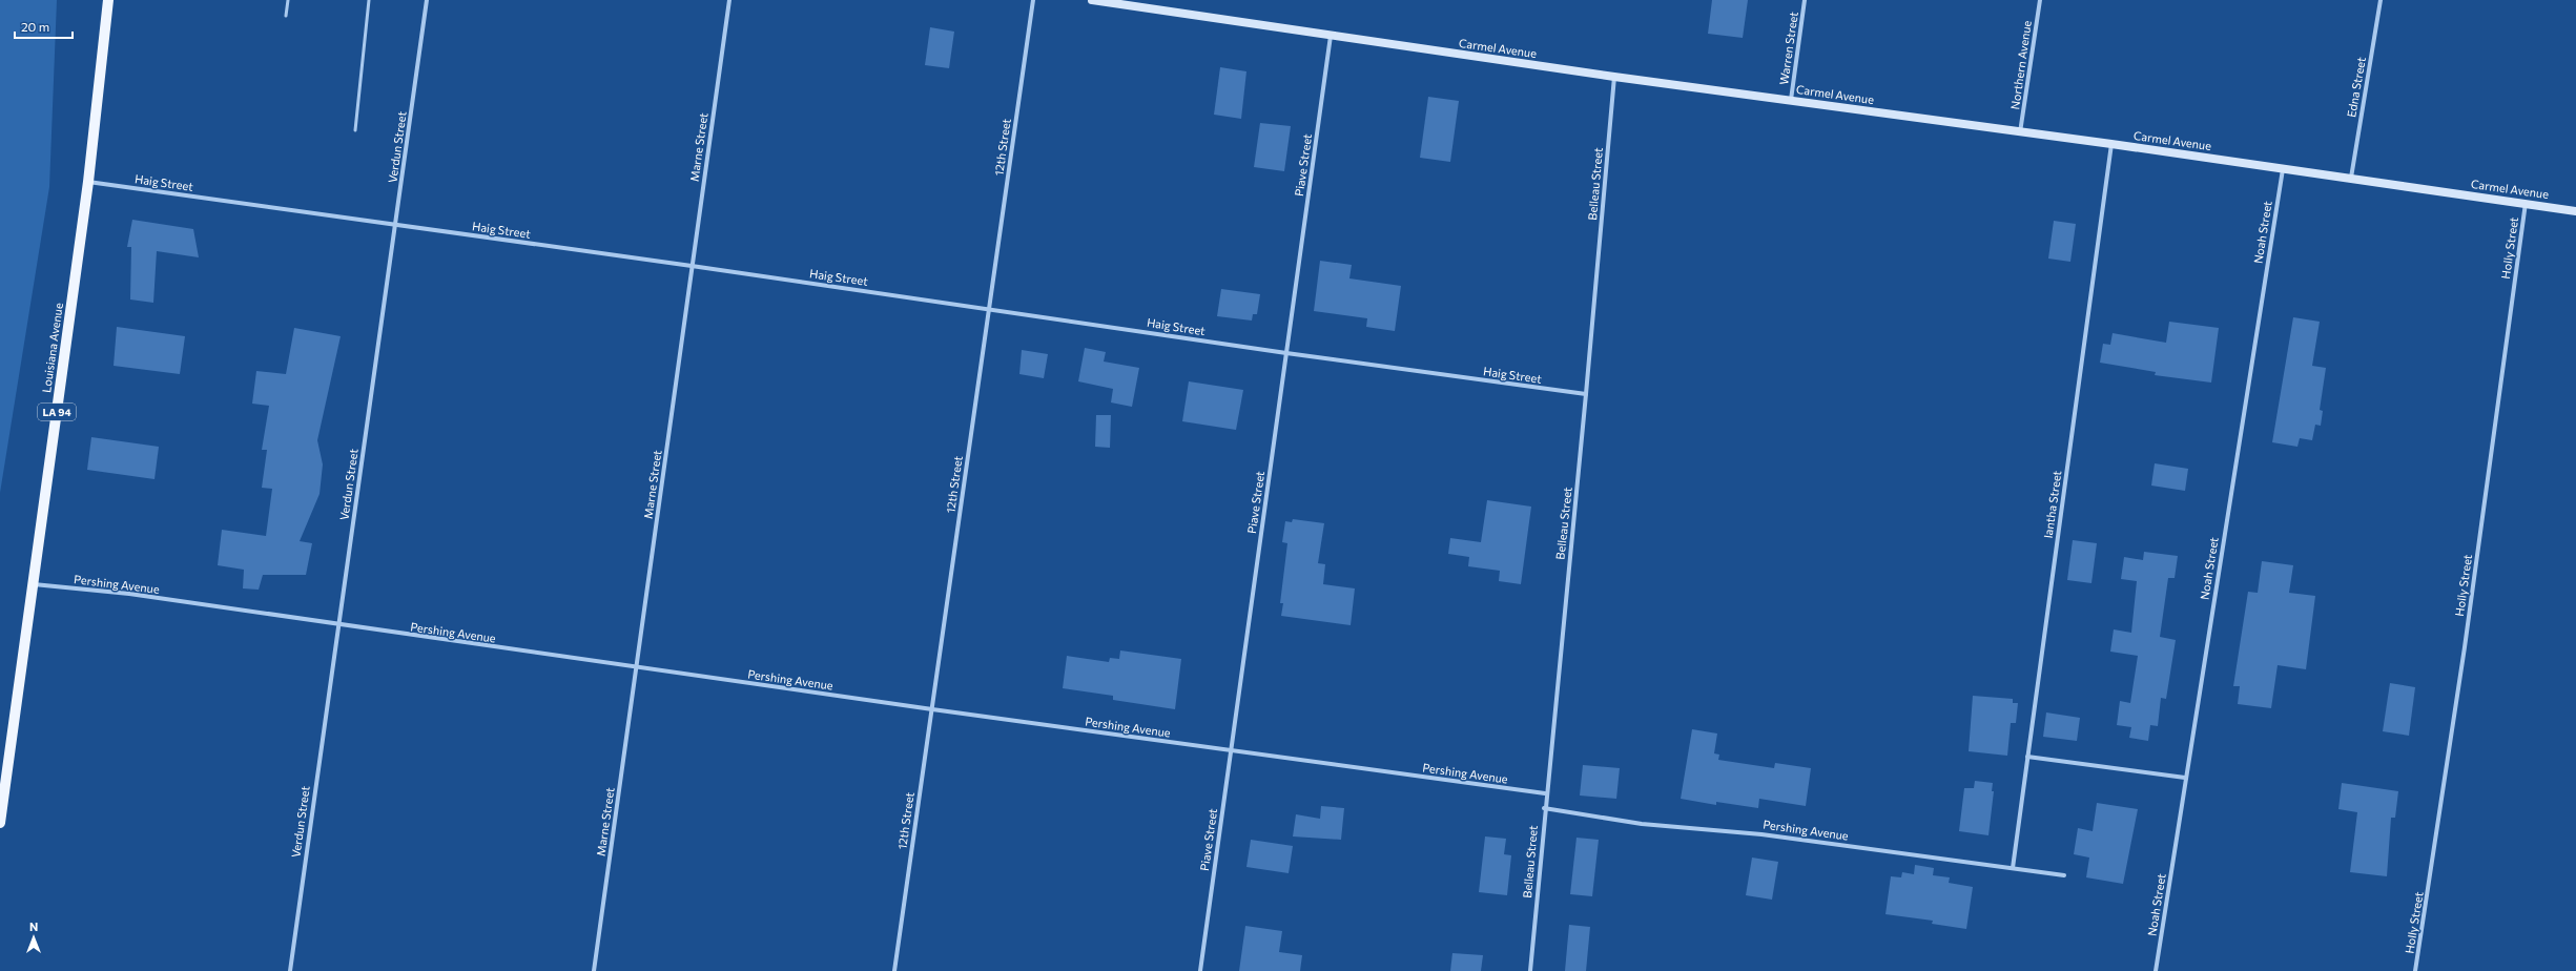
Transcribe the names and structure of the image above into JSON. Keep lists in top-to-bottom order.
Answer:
{
  "streets": {
    "main road": ["Carmel Avenue", "Louisiana Avenue", "LA 94"],
    "street": [
      "Warren Street",
      "Northern Avenue",
      "Edna Street",
      "Verdun Street",
      "Marne Street",
      "12th Street",
      "Piave Street",
      "Haig Street",
      "Belleau Street",
      "Noah Street",
      "Holly Street",
      "Iantha Street",
      "Pershing Avenue"
    ]
  },
  "crossings": [
    ["Carmel Avenue", "Warren Street"],
    ["Carmel Avenue", "Northern Avenue"],
    ["Carmel Avenue", "Edna Street"],
    ["Carmel Avenue", "Piave Street"],
    ["Carmel Avenue", "Belleau Street"],
    ["Carmel Avenue", "Noah Street"],
    ["Carmel Avenue", "Holly Street"],
    ["Carmel Avenue", "Iantha Street"],
    ["Verdun Street", "Haig Street"],
    ["Verdun Street", "Pershing Avenue"],
    ["Marne Street", "Haig Street"],
    ["Marne Street", "Pershing Avenue"],
    ["12th Street", "Haig Street"],
    ["12th Street", "Pershing Avenue"],
    ["Piave Street", "Haig Street"],
    ["Piave Street", "Pershing Avenue"],
    ["Haig Street", "Belleau Street"],
    ["Haig Street", "Louisiana Avenue"],
    ["Belleau Street", "Pershing Avenue"],
    ["Louisiana Avenue", "Pershing Avenue"],
    ["Iantha Street", "Pershing Avenue"]
  ],
  "scale_bar": "20 m",
  "north": "top"
}
